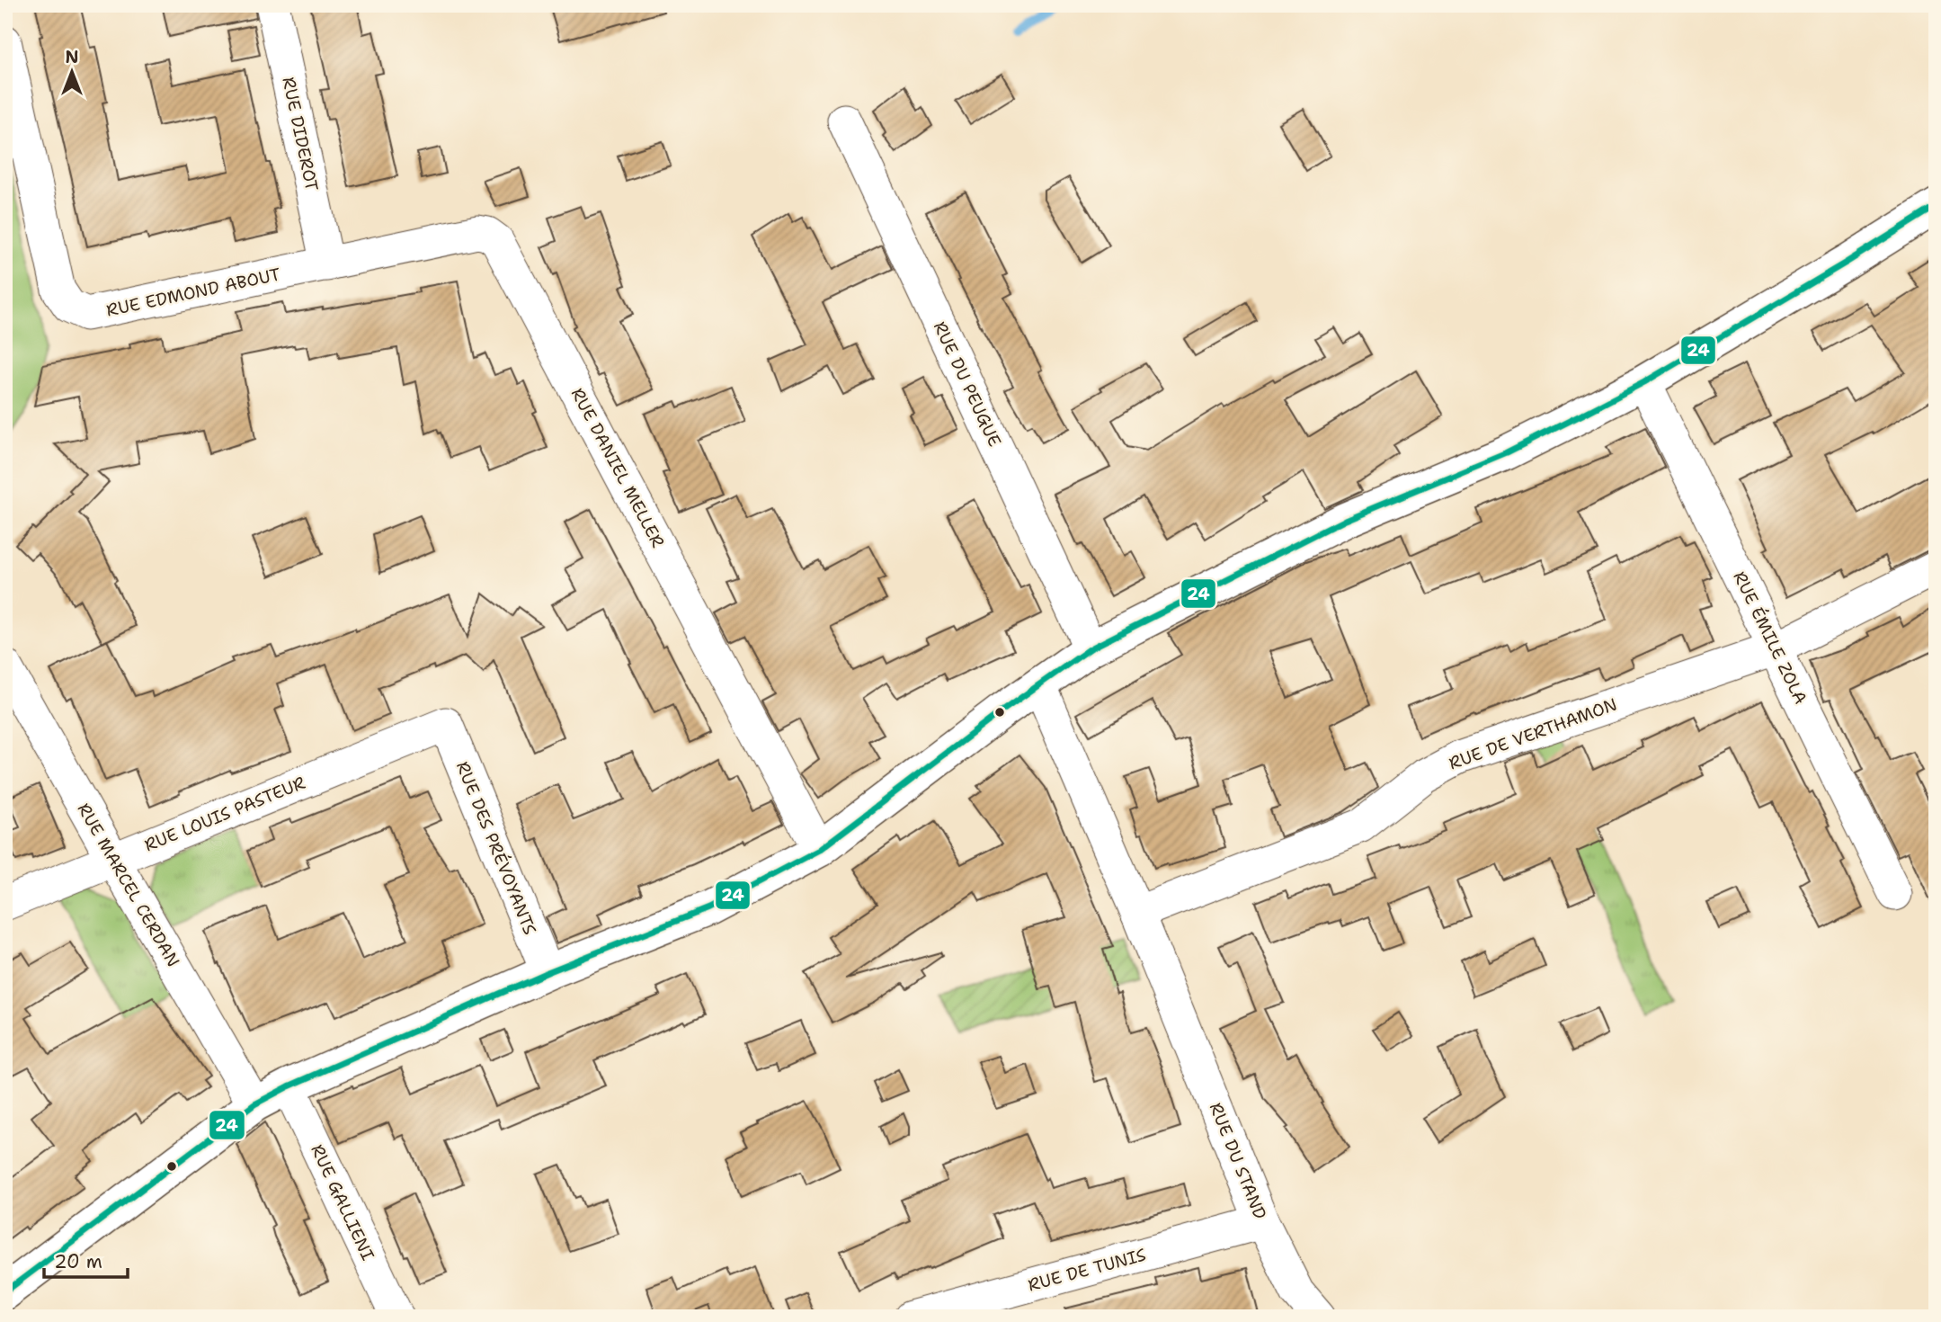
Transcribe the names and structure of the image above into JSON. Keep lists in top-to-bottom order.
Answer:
{
  "streets": {
    "street": [
      "RUE DIDEROT",
      "RUE EDMOND ABOUT",
      "RUE DU PEUGUE",
      "RUE DANIEL MELLER",
      "RUE ÉMILE ZOLA",
      "RUE DE VERTHAMON",
      "RUE LOUIS PASTEUR",
      "RUE DES PRÉVOYANTS",
      "RUE MARCEL CERDAN",
      "RUE DU STAND",
      "RUE GALLIENI",
      "RUE DE TUNIS"
    ]
  },
  "crossings": [
    ["RUE DIDEROT", "RUE EDMOND ABOUT"],
    ["RUE DIDEROT", "RUE DANIEL MELLER"],
    ["RUE EDMOND ABOUT", "RUE DANIEL MELLER"],
    ["RUE ÉMILE ZOLA", "RUE DE VERTHAMON"],
    ["RUE DE VERTHAMON", "RUE DU STAND"],
    ["RUE LOUIS PASTEUR", "RUE DES PRÉVOYANTS"],
    ["RUE LOUIS PASTEUR", "RUE MARCEL CERDAN"],
    ["RUE DU STAND", "RUE DE TUNIS"]
  ],
  "lines": ["transit line 24"],
  "scale_bar": "20 m",
  "north": "top"
}
